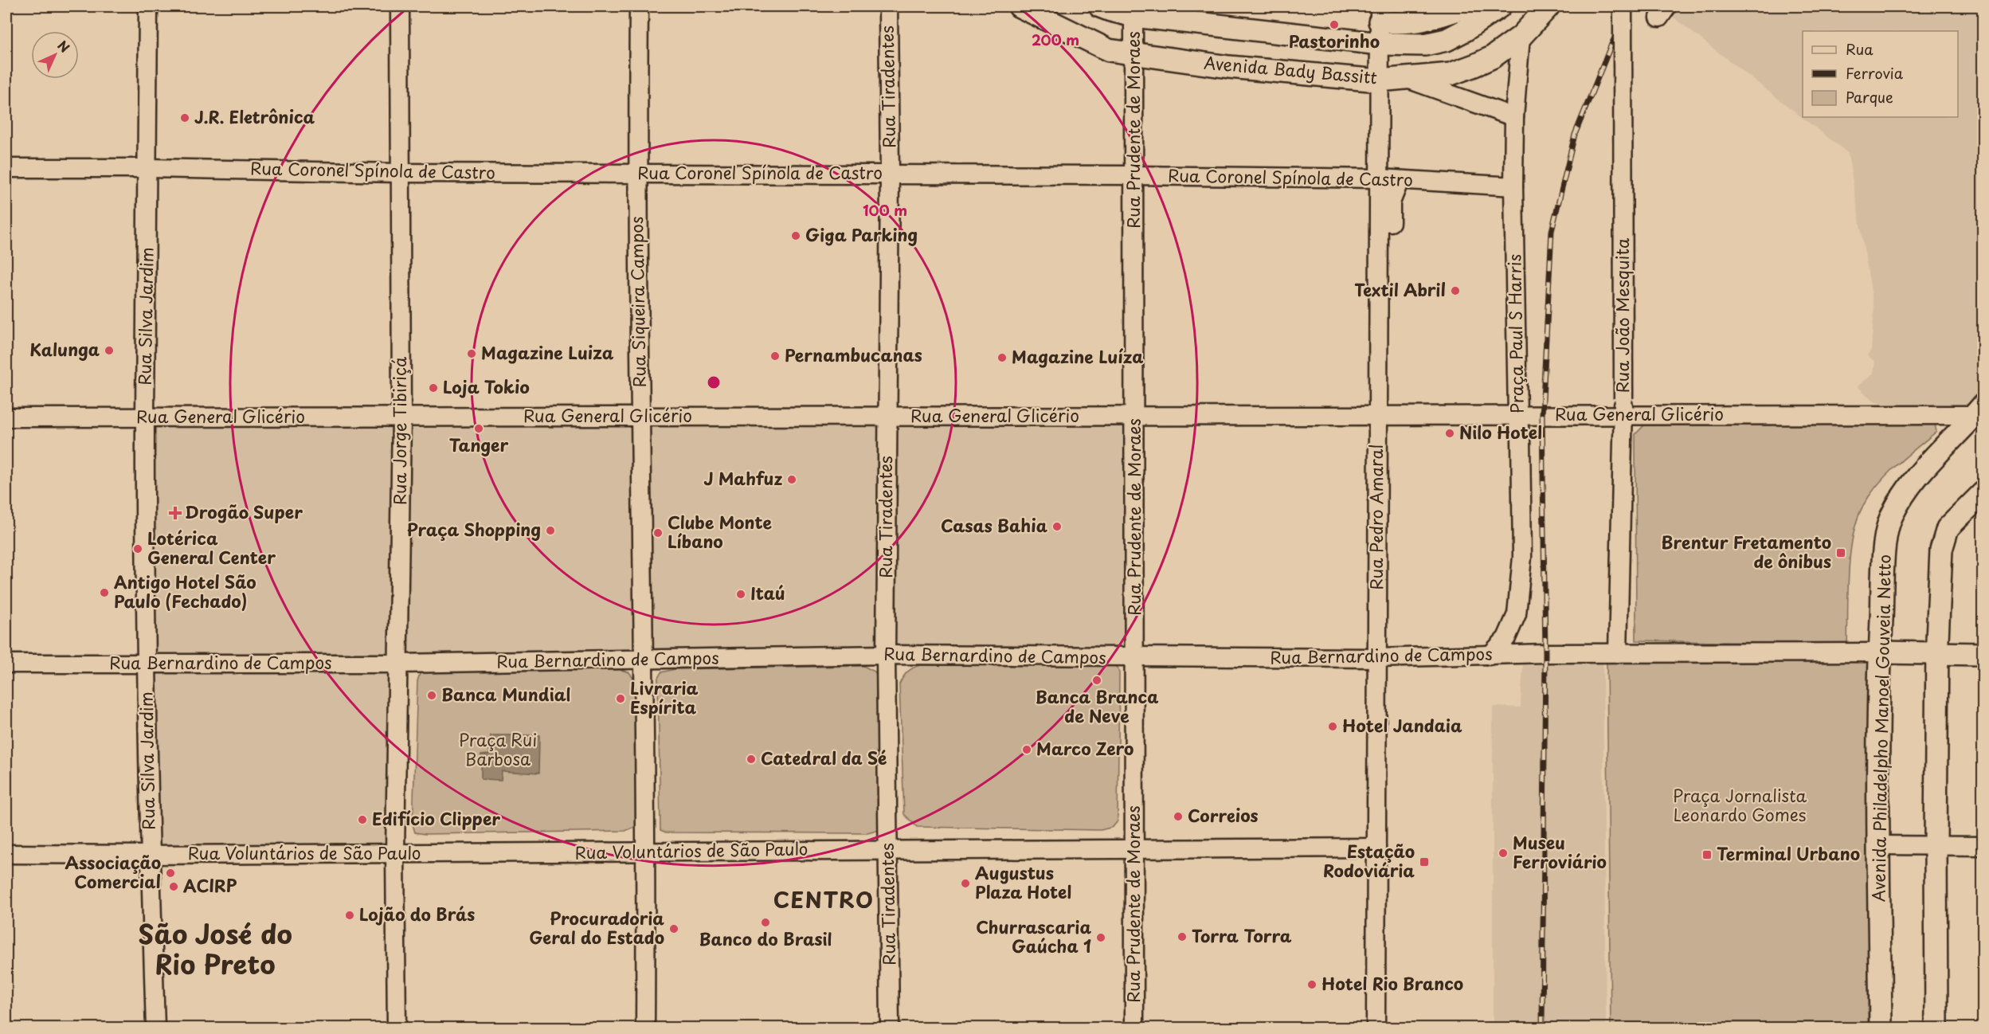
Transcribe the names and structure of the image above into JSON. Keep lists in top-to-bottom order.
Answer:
{
  "streets": {
    "main road": ["Avenida Bady Bassitt", "Rua Bernardino de Campos", "Avenida Philadelpho Manoel Gouveia Netto"],
    "street": [
      "Rua Tiradentes",
      "Rua Prudente de Moraes",
      "Rua Coronel Spínola de Castro",
      "Rua Siqueira Campos",
      "Rua João Mesquita",
      "Rua Silva Jardim",
      "Praça Paul S Harris",
      "Rua General Glicério",
      "Rua Jorge Tibiriçá",
      "Rua Pedro Amaral",
      "Rua Voluntários de São Paulo"
    ]
  },
  "crossings": [
    ["Avenida Bady Bassitt", "Rua Prudente de Moraes"],
    ["Avenida Bady Bassitt", "Praça Paul S Harris"],
    ["Avenida Bady Bassitt", "Rua Pedro Amaral"],
    ["Rua Tiradentes", "Rua Coronel Spínola de Castro"],
    ["Rua Tiradentes", "Rua General Glicério"],
    ["Rua Tiradentes", "Rua Bernardino de Campos"],
    ["Rua Tiradentes", "Rua Voluntários de São Paulo"],
    ["Rua Prudente de Moraes", "Rua Coronel Spínola de Castro"],
    ["Rua Prudente de Moraes", "Rua General Glicério"],
    ["Rua Prudente de Moraes", "Rua Bernardino de Campos"],
    ["Rua Prudente de Moraes", "Rua Voluntários de São Paulo"],
    ["Rua Coronel Spínola de Castro", "Rua Siqueira Campos"],
    ["Rua Coronel Spínola de Castro", "Rua Silva Jardim"],
    ["Rua Coronel Spínola de Castro", "Praça Paul S Harris"],
    ["Rua Coronel Spínola de Castro", "Rua Jorge Tibiriçá"],
    ["Rua Coronel Spínola de Castro", "Rua Pedro Amaral"],
    ["Rua Siqueira Campos", "Rua General Glicério"],
    ["Rua Siqueira Campos", "Rua Bernardino de Campos"],
    ["Rua Siqueira Campos", "Rua Voluntários de São Paulo"],
    ["Rua João Mesquita", "Rua General Glicério"],
    ["Rua João Mesquita", "Rua Bernardino de Campos"],
    ["Rua Silva Jardim", "Rua General Glicério"],
    ["Rua Silva Jardim", "Rua Bernardino de Campos"],
    ["Rua Silva Jardim", "Rua Voluntários de São Paulo"],
    ["Praça Paul S Harris", "Rua General Glicério"],
    ["Praça Paul S Harris", "Rua Bernardino de Campos"],
    ["Rua General Glicério", "Rua Jorge Tibiriçá"],
    ["Rua General Glicério", "Rua Pedro Amaral"],
    ["Rua General Glicério", "Avenida Philadelpho Manoel Gouveia Netto"],
    ["Rua Jorge Tibiriçá", "Rua Bernardino de Campos"],
    ["Rua Jorge Tibiriçá", "Rua Voluntários de São Paulo"],
    ["Rua Pedro Amaral", "Rua Bernardino de Campos"],
    ["Rua Pedro Amaral", "Rua Voluntários de São Paulo"],
    ["Rua Bernardino de Campos", "Avenida Philadelpho Manoel Gouveia Netto"]
  ],
  "districts": ["CENTRO", "São José do Rio Preto"],
  "parks": ["Praça Rui Barbosa", "Praça Jornalista Leonardo Gomes"],
  "places": {
    "other": [
      "Pastorinho",
      "J.R. Eletrônica",
      "Giga Parking",
      "Textil Abril",
      "Kalunga",
      "Magazine Luiza",
      "Pernambucanas",
      "Magazine Luíza",
      "Loja Tokio",
      "Tanger",
      "Nilo Hotel",
      "J Mahfuz",
      "Casas Bahia",
      "Praça Shopping",
      "Clube Monte Líbano",
      "Lotérica General Center",
      "Antigo Hotel São Paulo (Fechado)",
      "Itaú",
      "Banca Branca de Neve",
      "Banca Mundial",
      "Livraria Espírita",
      "Hotel Jandaia",
      "Marco Zero",
      "Catedral da Sé",
      "Correios",
      "Edifício Clipper",
      "Museu Ferroviário",
      "Associação Comercial",
      "Augustus Plaza Hotel",
      "ACIRP",
      "Lojão do Brás",
      "Banco do Brasil",
      "Procuradoria Geral do Estado",
      "Torra Torra",
      "Churrascaria Gaúcha 1",
      "Hotel Rio Branco"
    ],
    "health": ["Drogão Super"],
    "transit": ["Brentur Fretamento de ônibus", "Terminal Urbano", "Estação Rodoviária"]
  },
  "legend": ["Rua", "Ferrovia", "Parque"],
  "north": "top right",
  "rings": ["200 m", "100 m"]
}
